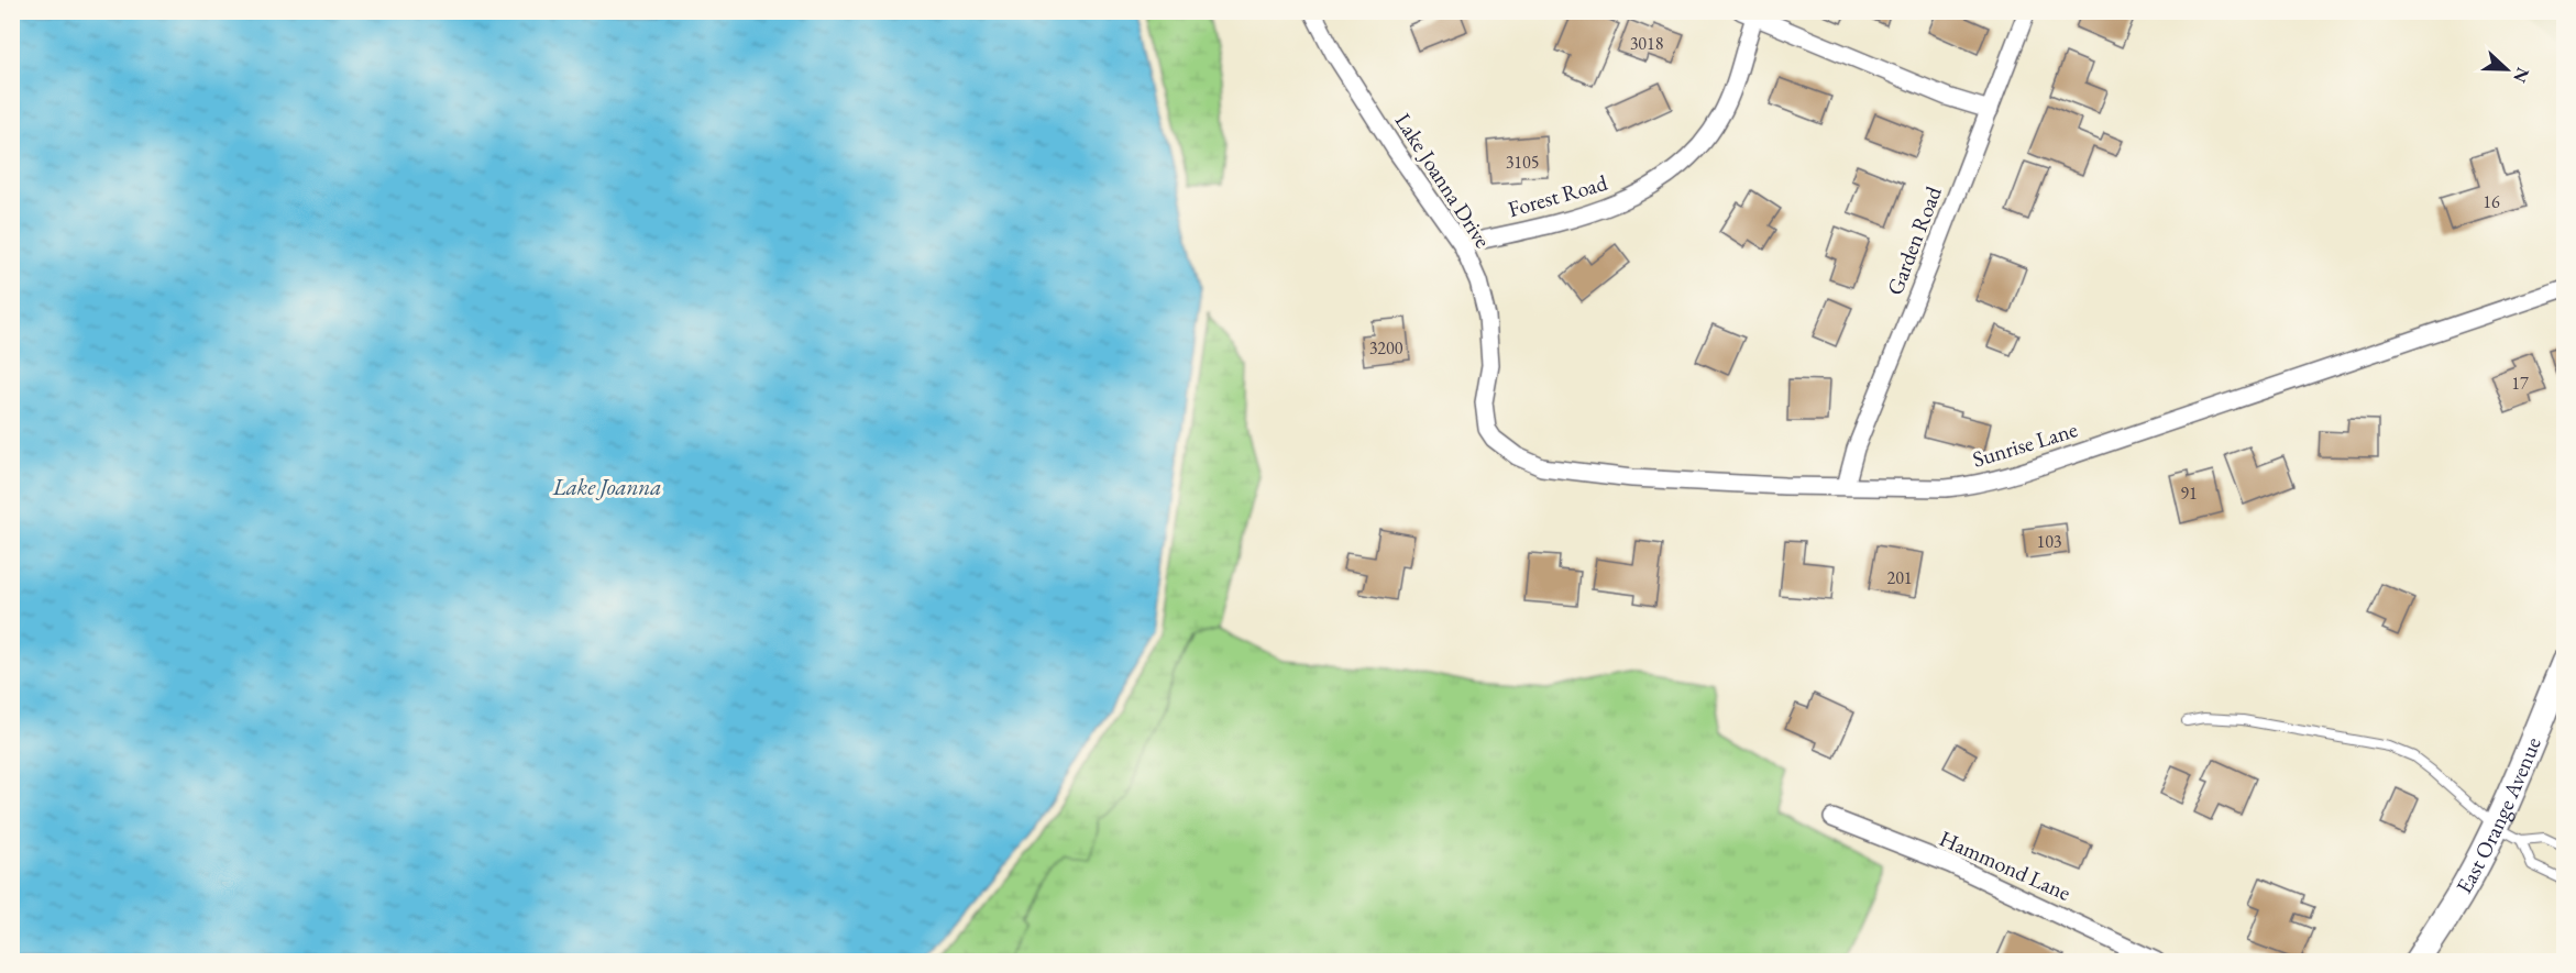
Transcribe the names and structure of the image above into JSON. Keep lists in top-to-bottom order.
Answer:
{
  "streets": {
    "main road": ["East Orange Avenue"],
    "street": [
      "Lake Joanna Drive",
      "Forest Road",
      "Garden Road",
      "Sunrise Lane",
      "Hammond Lane"
    ]
  },
  "crossings": [
    ["Lake Joanna Drive", "Forest Road"],
    ["Lake Joanna Drive", "Sunrise Lane"],
    ["Garden Road", "Sunrise Lane"]
  ],
  "water": ["Lake Joanna"],
  "house_numbers": [
    "3018",
    "3105",
    "16",
    "3200",
    "17",
    "91",
    "103",
    "201"
  ],
  "north": "right"
}
